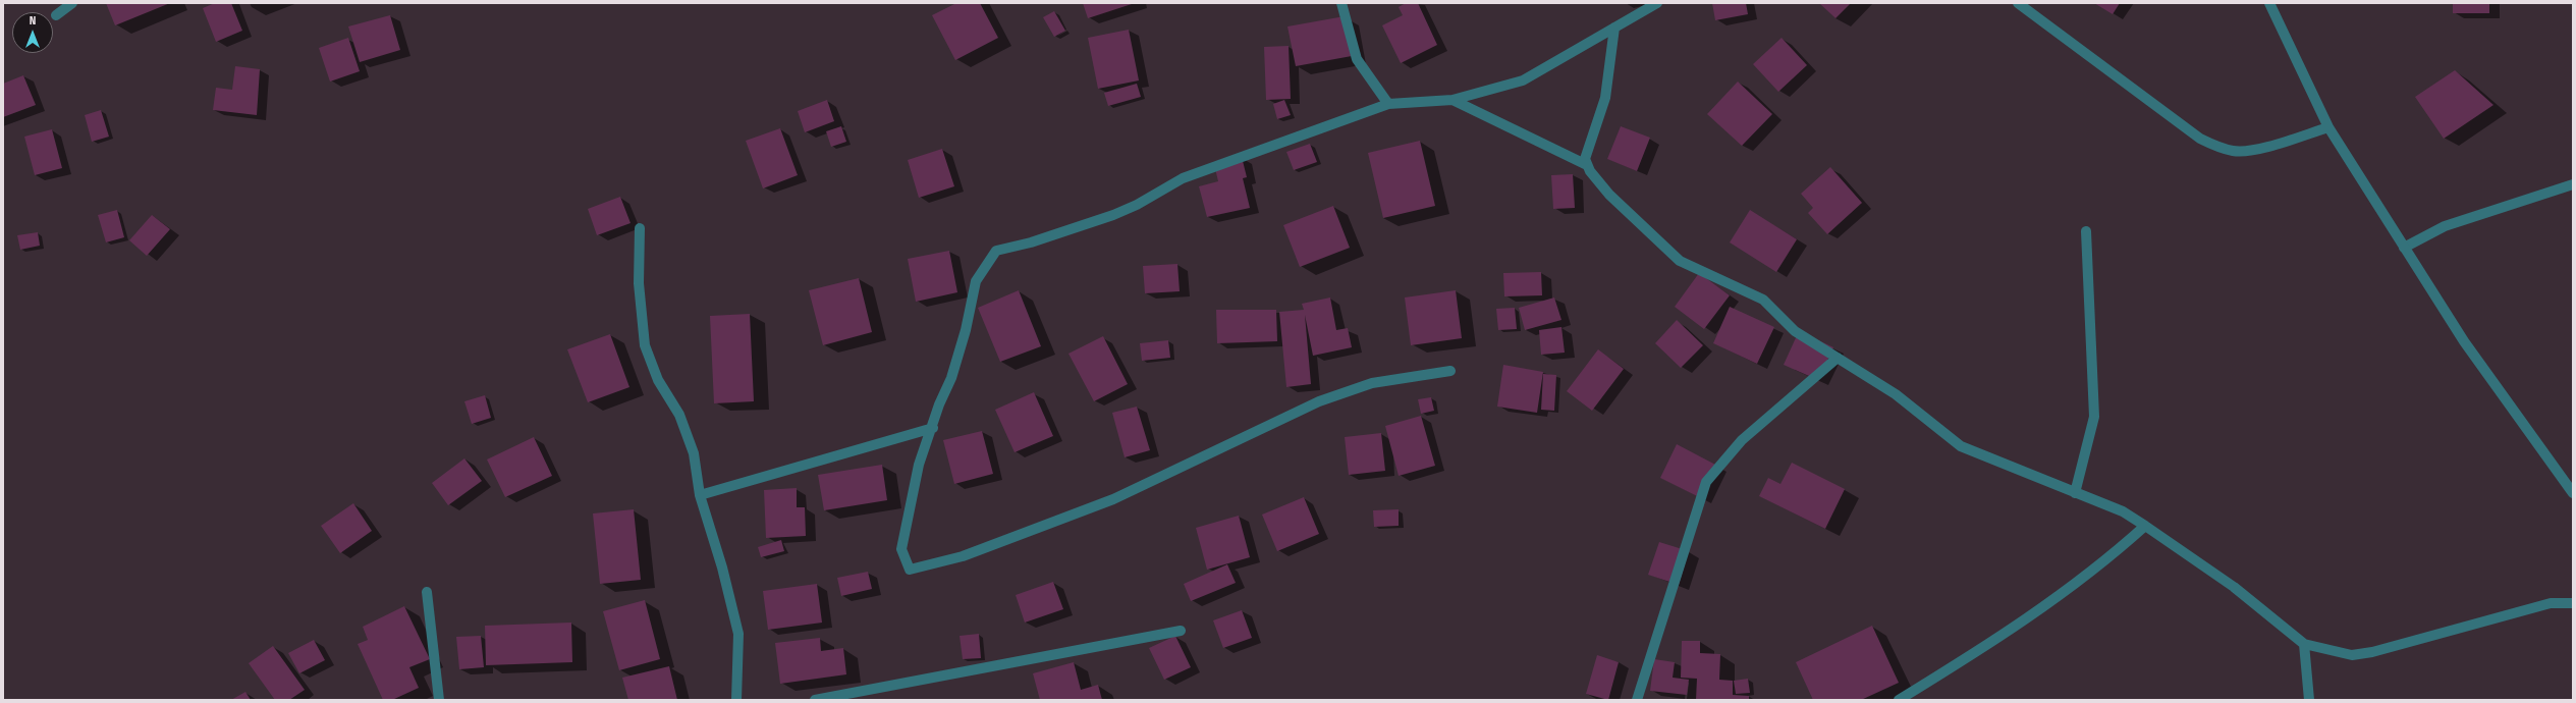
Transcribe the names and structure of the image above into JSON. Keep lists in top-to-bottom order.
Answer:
{
  "north": "top"
}
